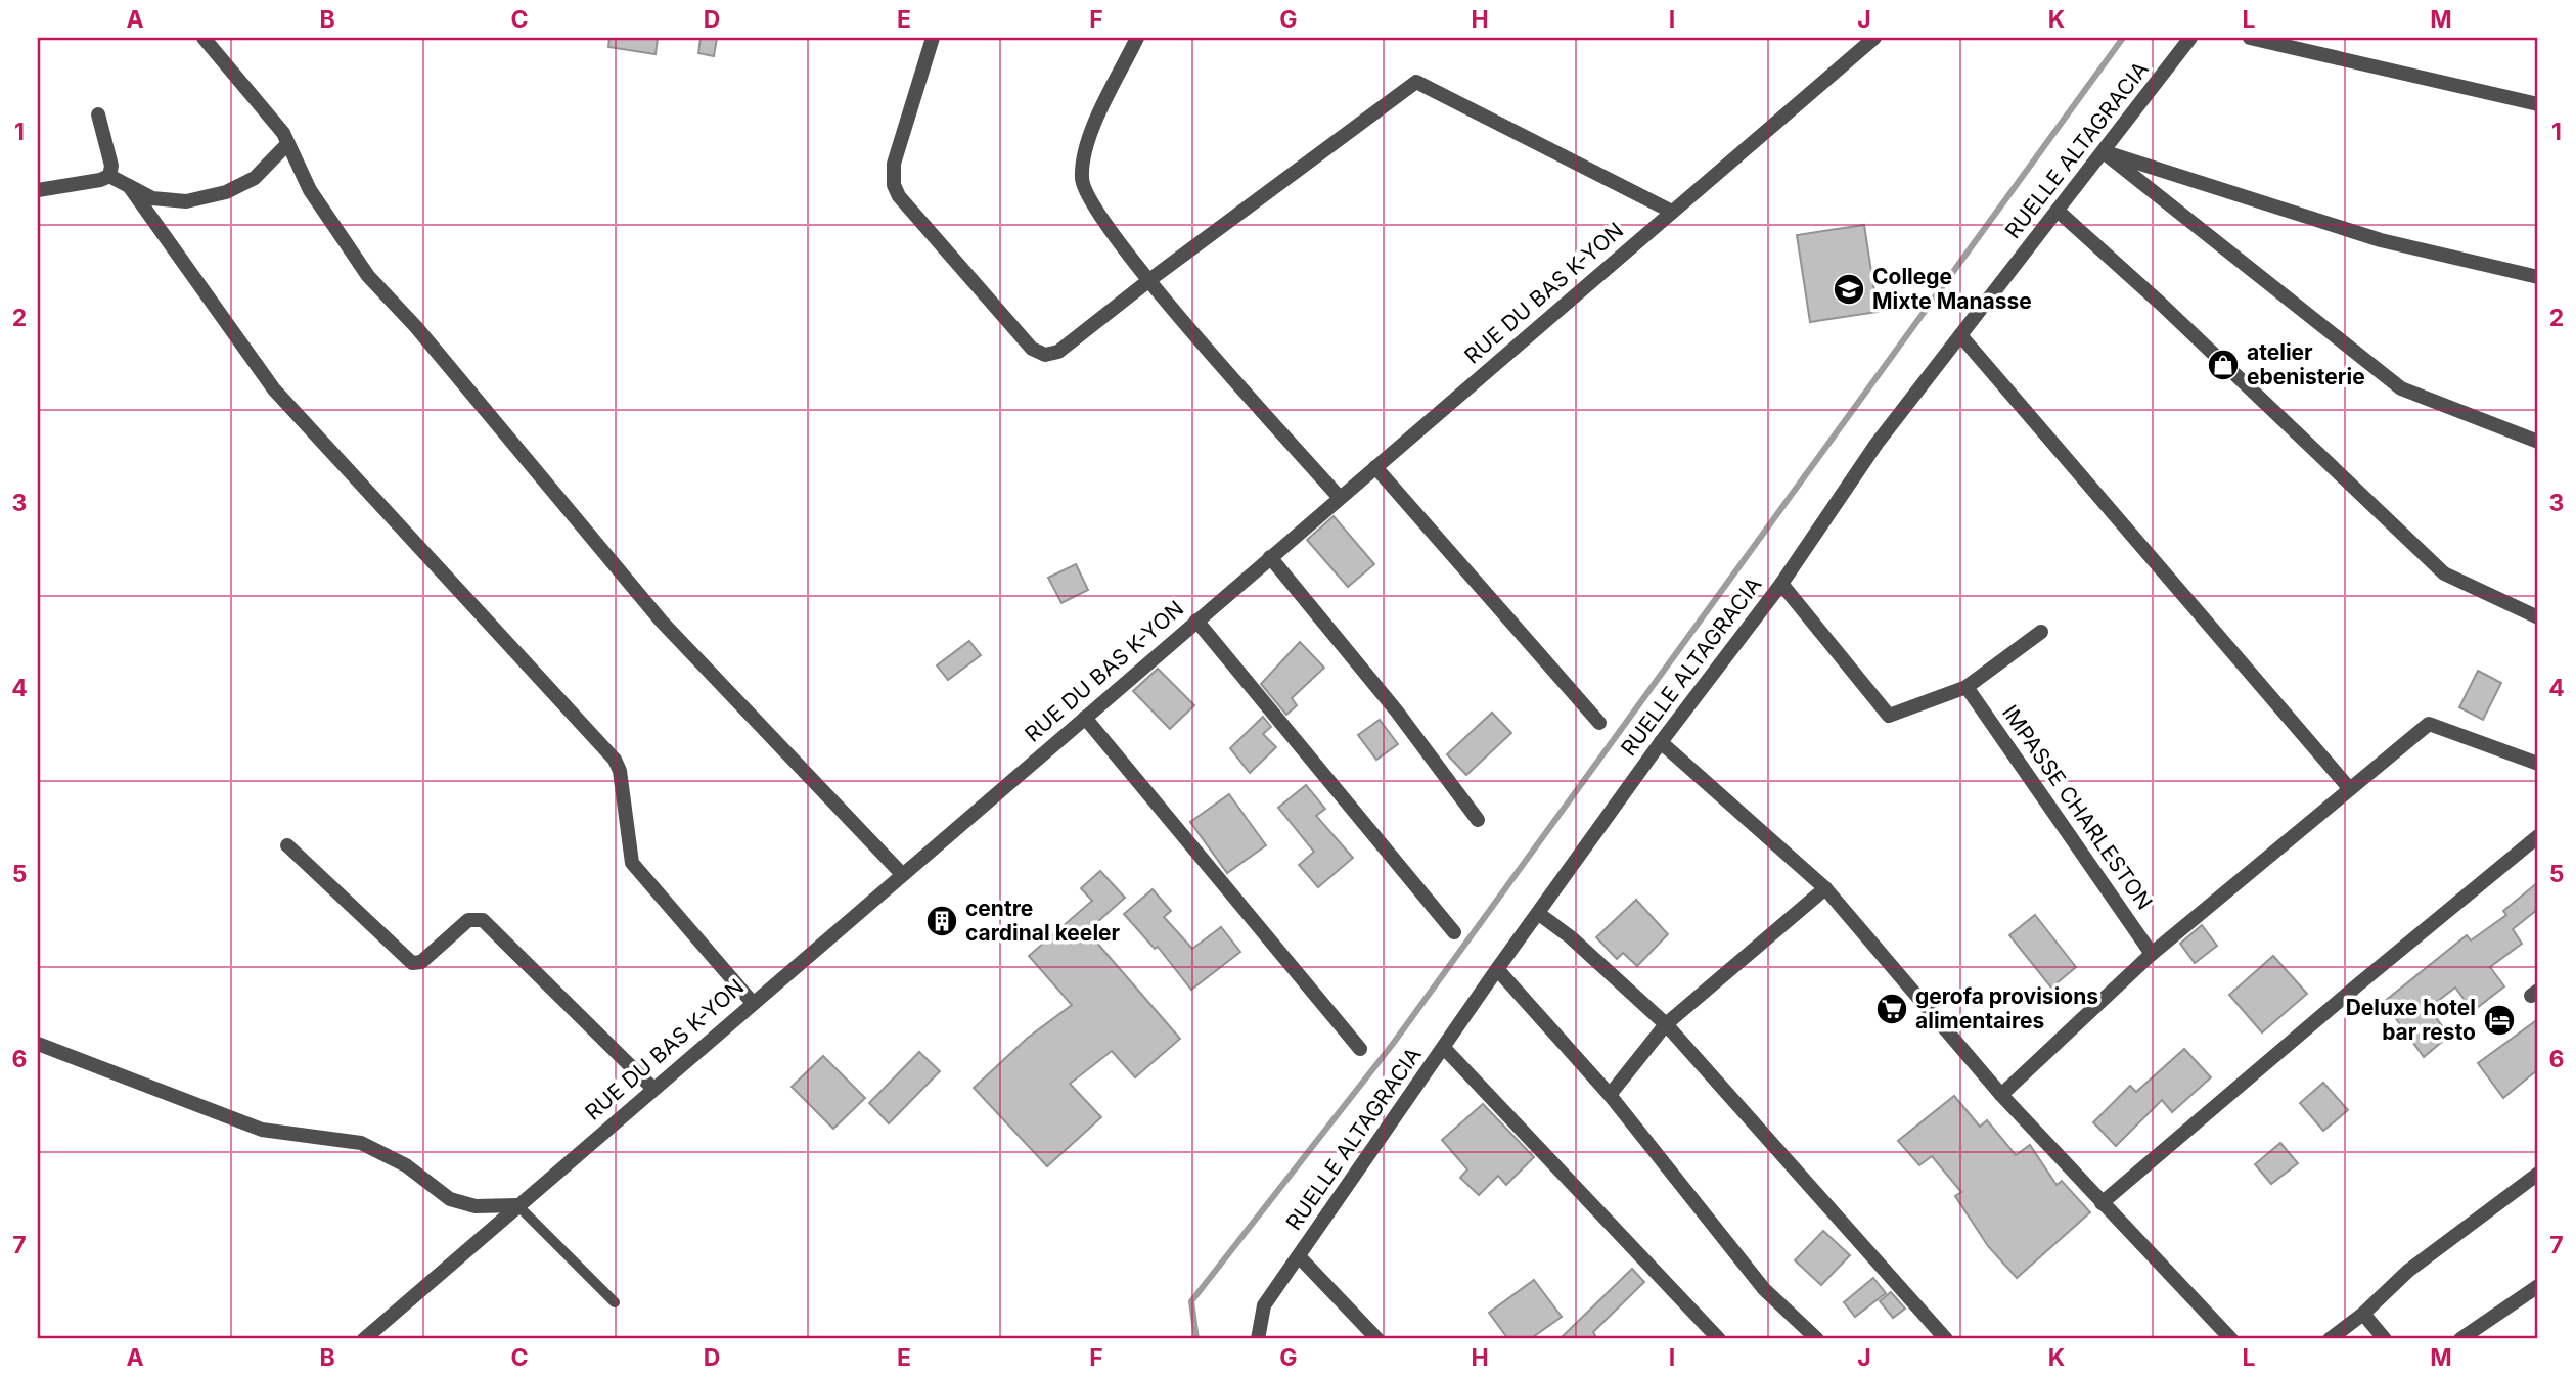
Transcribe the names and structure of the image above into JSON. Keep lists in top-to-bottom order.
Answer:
{
  "streets": {
    "street": ["RUELLE ALTAGRACIA", "RUE DU BAS K-YON", "IMPASSE CHARLESTON"]
  },
  "places": {
    "school or university": ["College Mixte Manasse"],
    "shop": ["atelier ebenisterie"],
    "building": ["centre cardinal keeler"],
    "supermarket": ["gerofa provisions alimentaires"],
    "hotel": ["Deluxe hotel bar resto"]
  },
  "grid": {
    "columns": [
      "A",
      "B",
      "C",
      "D",
      "E",
      "F",
      "G",
      "H",
      "I",
      "J",
      "K",
      "L",
      "M"
    ],
    "rows": [
      "1",
      "2",
      "3",
      "4",
      "5",
      "6",
      "7"
    ]
  }
}
